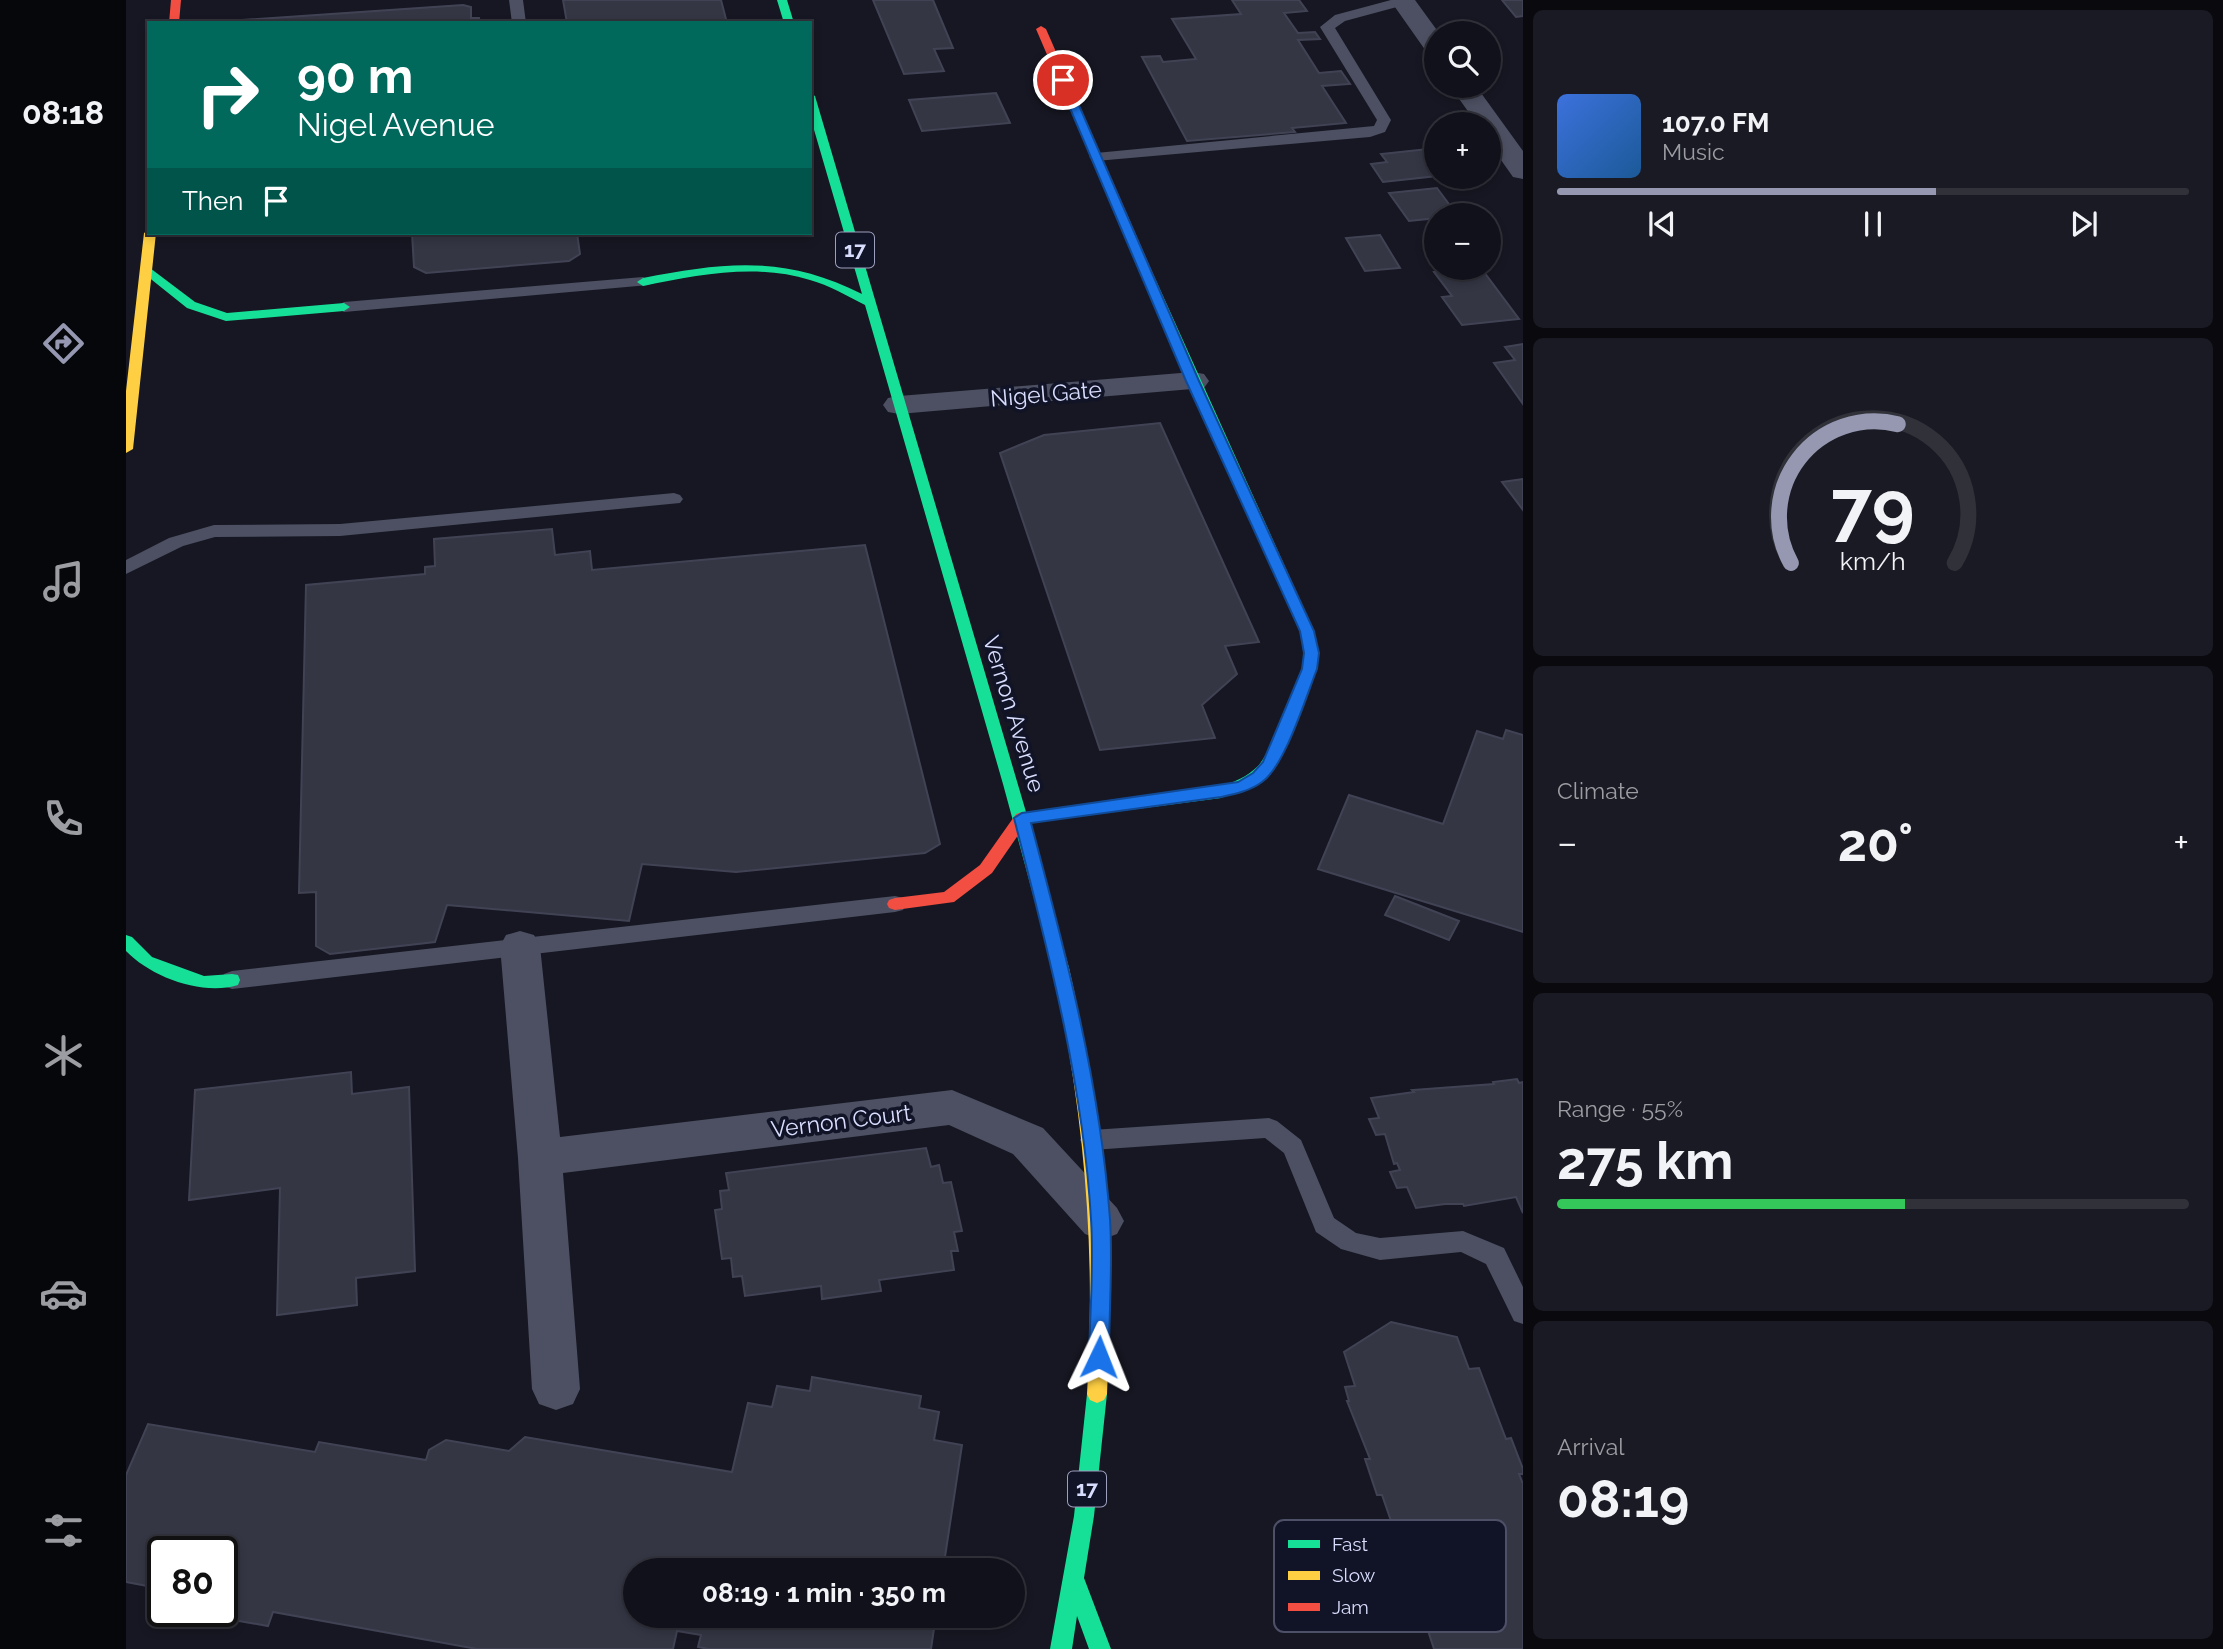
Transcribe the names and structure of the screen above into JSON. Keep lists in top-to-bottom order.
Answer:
{
  "streets": {
    "main road": ["17", "Vernon Avenue"],
    "street": ["Nigel Gate", "Vernon Court"]
  },
  "crossings": [
    ["Nigel Gate", "Vernon Avenue"],
    ["Vernon Avenue", "Vernon Court"]
  ],
  "legend": ["Fast", "Slow", "Jam"],
  "page": {
    "tabs": "08:18",
    "map_buttons": ["+", "−"],
    "turn": ["90 m", "Nigel Avenue"],
    "song": ["107.0 FM", "Music"],
    "then": "Then",
    "tile": [
      "Climate",
      ["Range · 55%", "275 km"],
      ["Arrival", "08:19"]
    ],
    "heat": ["−", "20°", "+"],
    "limit": "80",
    "trip": "08:19 · 1 min · 350 m",
    "gauge": ["79", "km/h"]
  }
}
